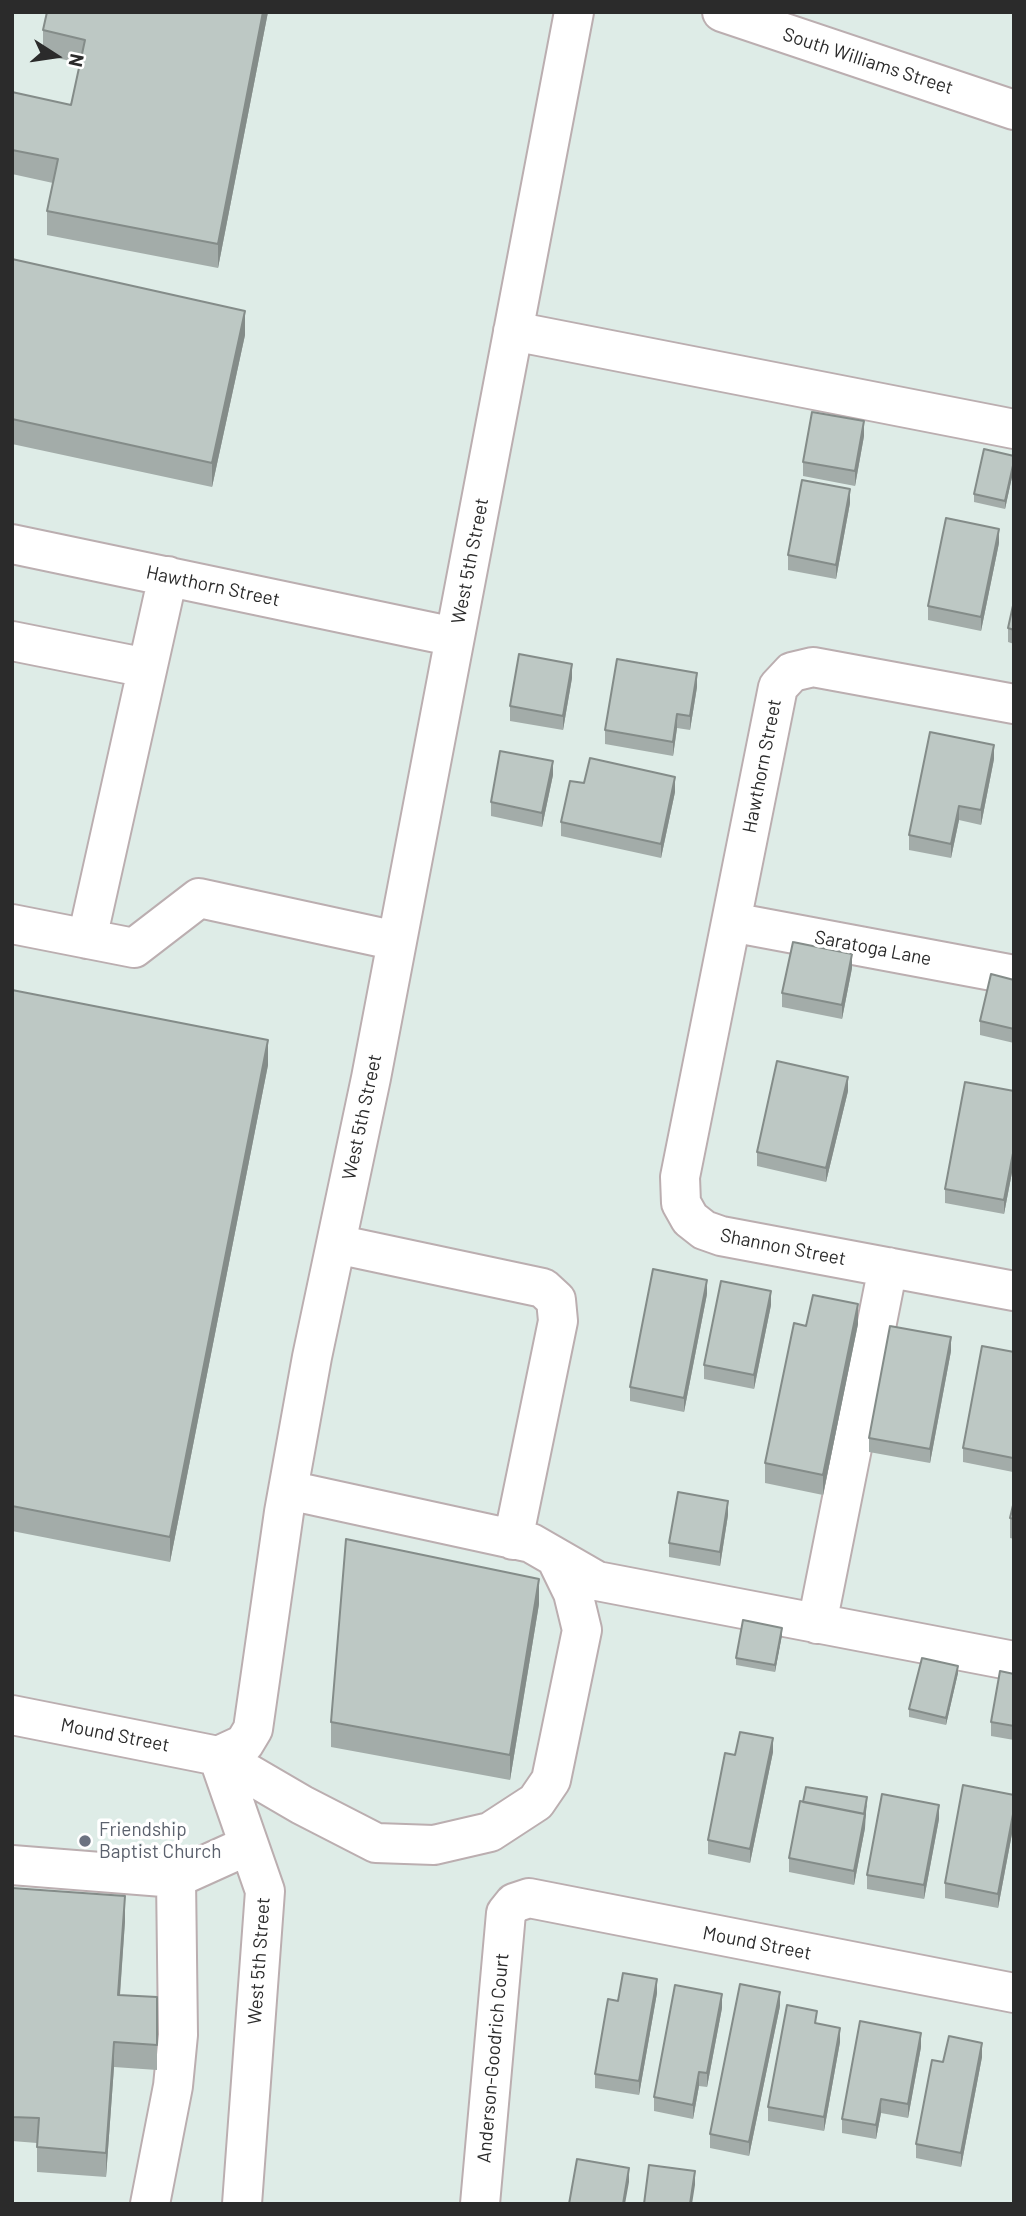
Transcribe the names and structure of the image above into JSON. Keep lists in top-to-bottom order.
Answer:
{
  "streets": {
    "street": [
      "South Williams Street",
      "West 5th Street",
      "Hawthorn Street",
      "Saratoga Lane",
      "Shannon Street",
      "Mound Street",
      "Anderson-Goodrich Court"
    ]
  },
  "crossings": [
    ["West 5th Street", "Hawthorn Street"],
    ["West 5th Street", "Mound Street"],
    ["Hawthorn Street", "Saratoga Lane"],
    ["Hawthorn Street", "Shannon Street"],
    ["Saratoga Lane", "Shannon Street"],
    ["Mound Street", "Anderson-Goodrich Court"]
  ],
  "places": ["Friendship Baptist Church"],
  "north": "right"
}
